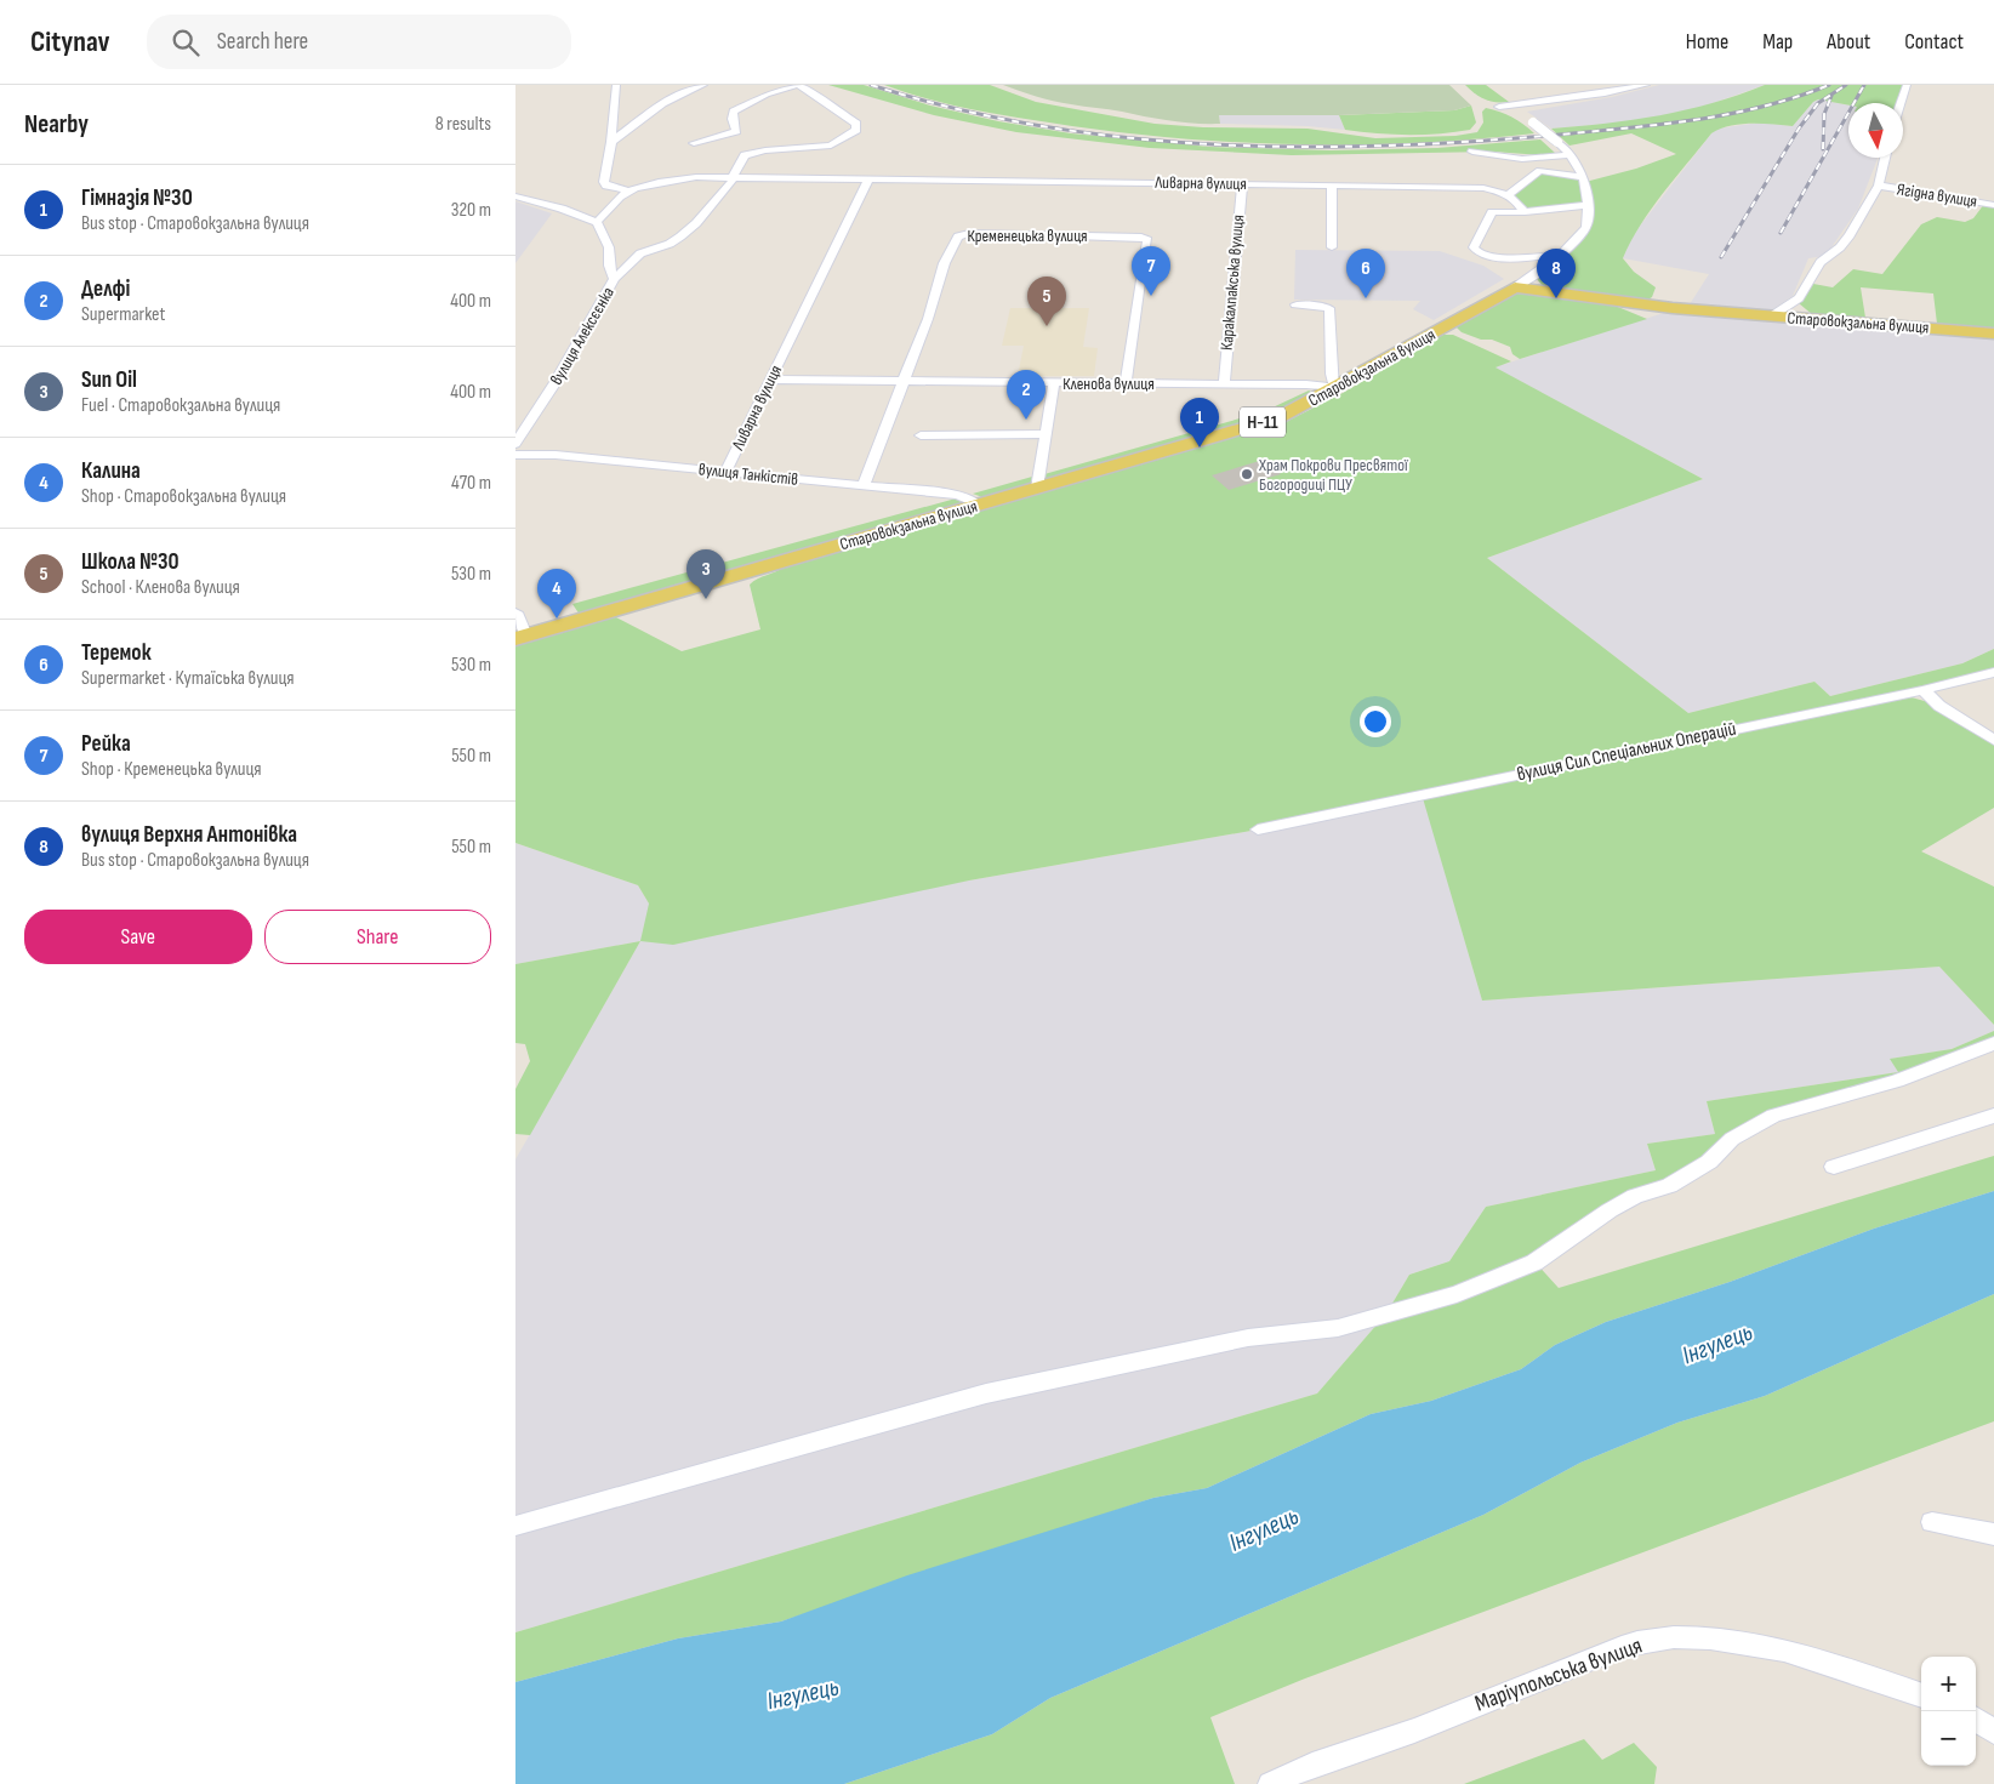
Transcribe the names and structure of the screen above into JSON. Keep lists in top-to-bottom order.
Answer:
{
  "streets": {
    "main road": ["Старовокзальна вулиця", "Н-11"],
    "street": [
      "Ливарна вулиця",
      "Ягідна вулиця",
      "Кременецька вулиця",
      "Каракалпакська вулиця",
      "вулиця Алексєєнка",
      "Кленова вулиця",
      "вулиця Танкістів",
      "вулиця Сил Спеціальних Операцій",
      "Маріупольська вулиця"
    ]
  },
  "crossings": [
    ["Ливарна вулиця", "Каракалпакська вулиця"],
    ["Ливарна вулиця", "Кленова вулиця"],
    ["Ливарна вулиця", "вулиця Танкістів"],
    ["Кременецька вулиця", "Кленова вулиця"],
    ["Кременецька вулиця", "вулиця Танкістів"],
    ["Каракалпакська вулиця", "Кленова вулиця"],
    ["Старовокзальна вулиця", "Кленова вулиця"],
    ["Старовокзальна вулиця", "вулиця Танкістів"]
  ],
  "water": ["Інгулець"],
  "places": ["Храм Покрови Пресвятої Богородиці ПЦУ"],
  "north": "bottom",
  "page": {
    "header": "Citynav",
    "search": "Search here",
    "nav": [
      "Home",
      "Map",
      "About",
      "Contact"
    ],
    "heading": ["Nearby", "8 results"],
    "list": [
      {
        "mark": "1",
        "name": "Гімназія №30",
        "note": "Bus stop · Старовокзальна вулиця",
        "value": "320 m"
      },
      {
        "mark": "2",
        "name": "Делфі",
        "note": "Supermarket",
        "value": "400 m"
      },
      {
        "mark": "3",
        "name": "Sun Oil",
        "note": "Fuel · Старовокзальна вулиця",
        "value": "400 m"
      },
      {
        "mark": "4",
        "name": "Калина",
        "note": "Shop · Старовокзальна вулиця",
        "value": "470 m"
      },
      {
        "mark": "5",
        "name": "Школа №30",
        "note": "School · Кленова вулиця",
        "value": "530 m"
      },
      {
        "mark": "6",
        "name": "Теремок",
        "note": "Supermarket · Кутаїська вулиця",
        "value": "530 m"
      },
      {
        "mark": "7",
        "name": "Рейка",
        "note": "Shop · Кременецька вулиця",
        "value": "550 m"
      },
      {
        "mark": "8",
        "name": "вулиця Верхня Антонівка",
        "note": "Bus stop · Старовокзальна вулиця",
        "value": "550 m"
      }
    ],
    "pins": [
      "7",
      "6",
      "8",
      "5",
      "2",
      "1",
      "3",
      "4"
    ],
    "buttons": ["Save", "Share"],
    "map_buttons": ["+", "−"]
  }
}
